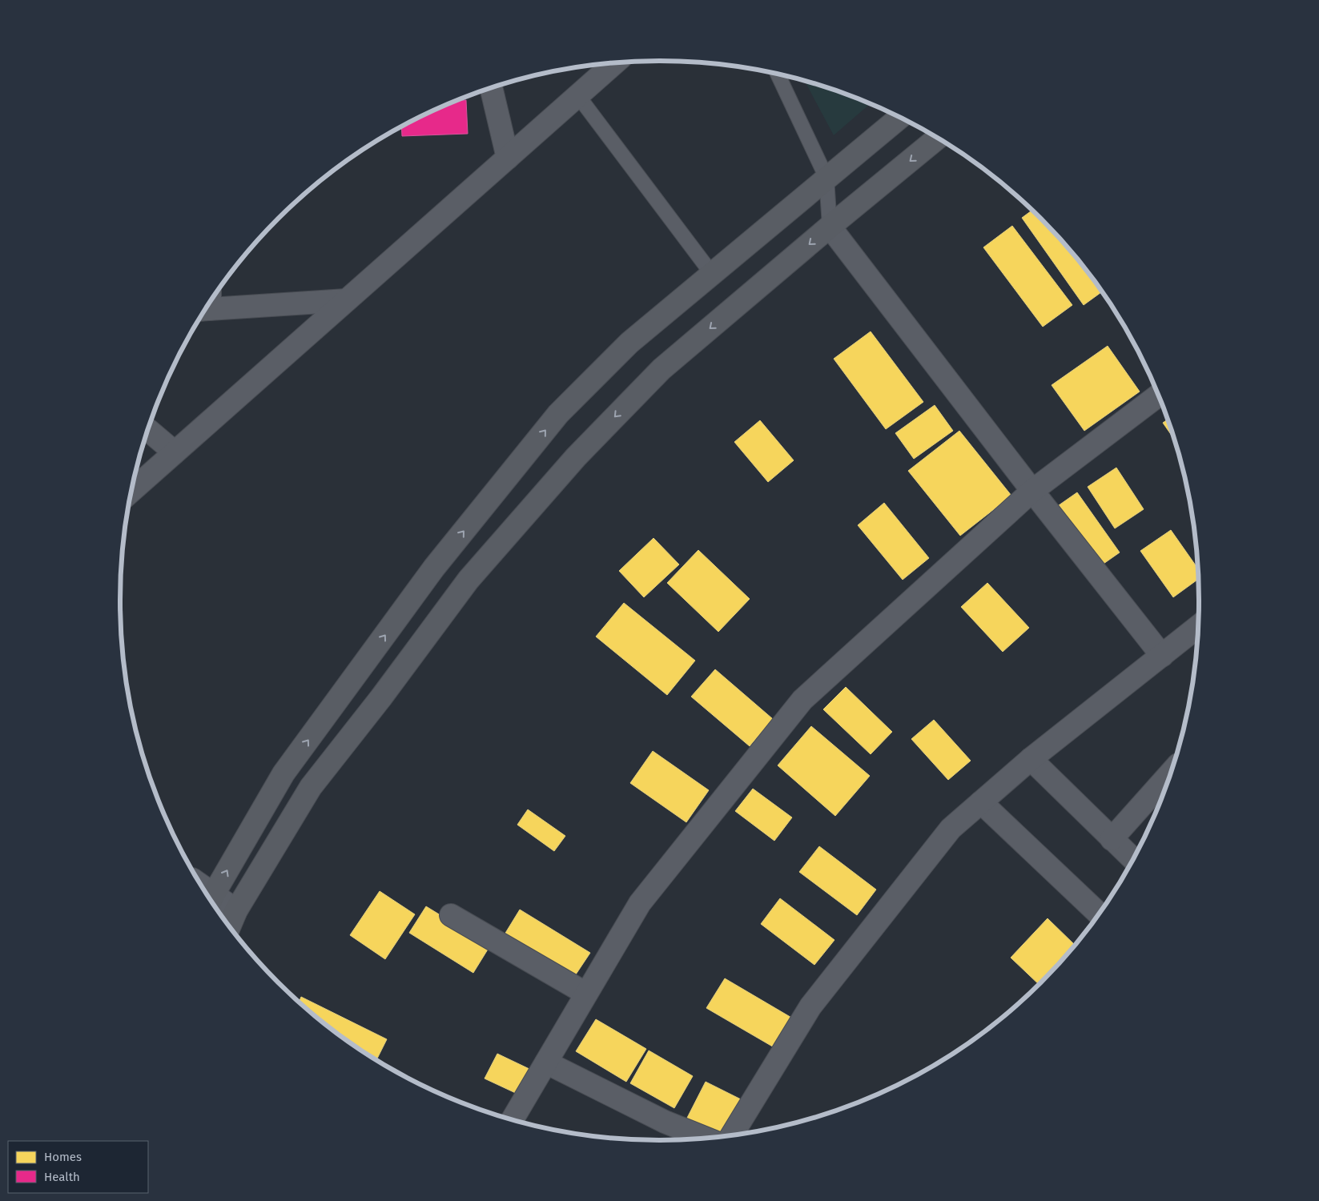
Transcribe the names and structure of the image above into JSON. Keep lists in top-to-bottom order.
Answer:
{
  "legend": ["Homes", "Health"]
}
